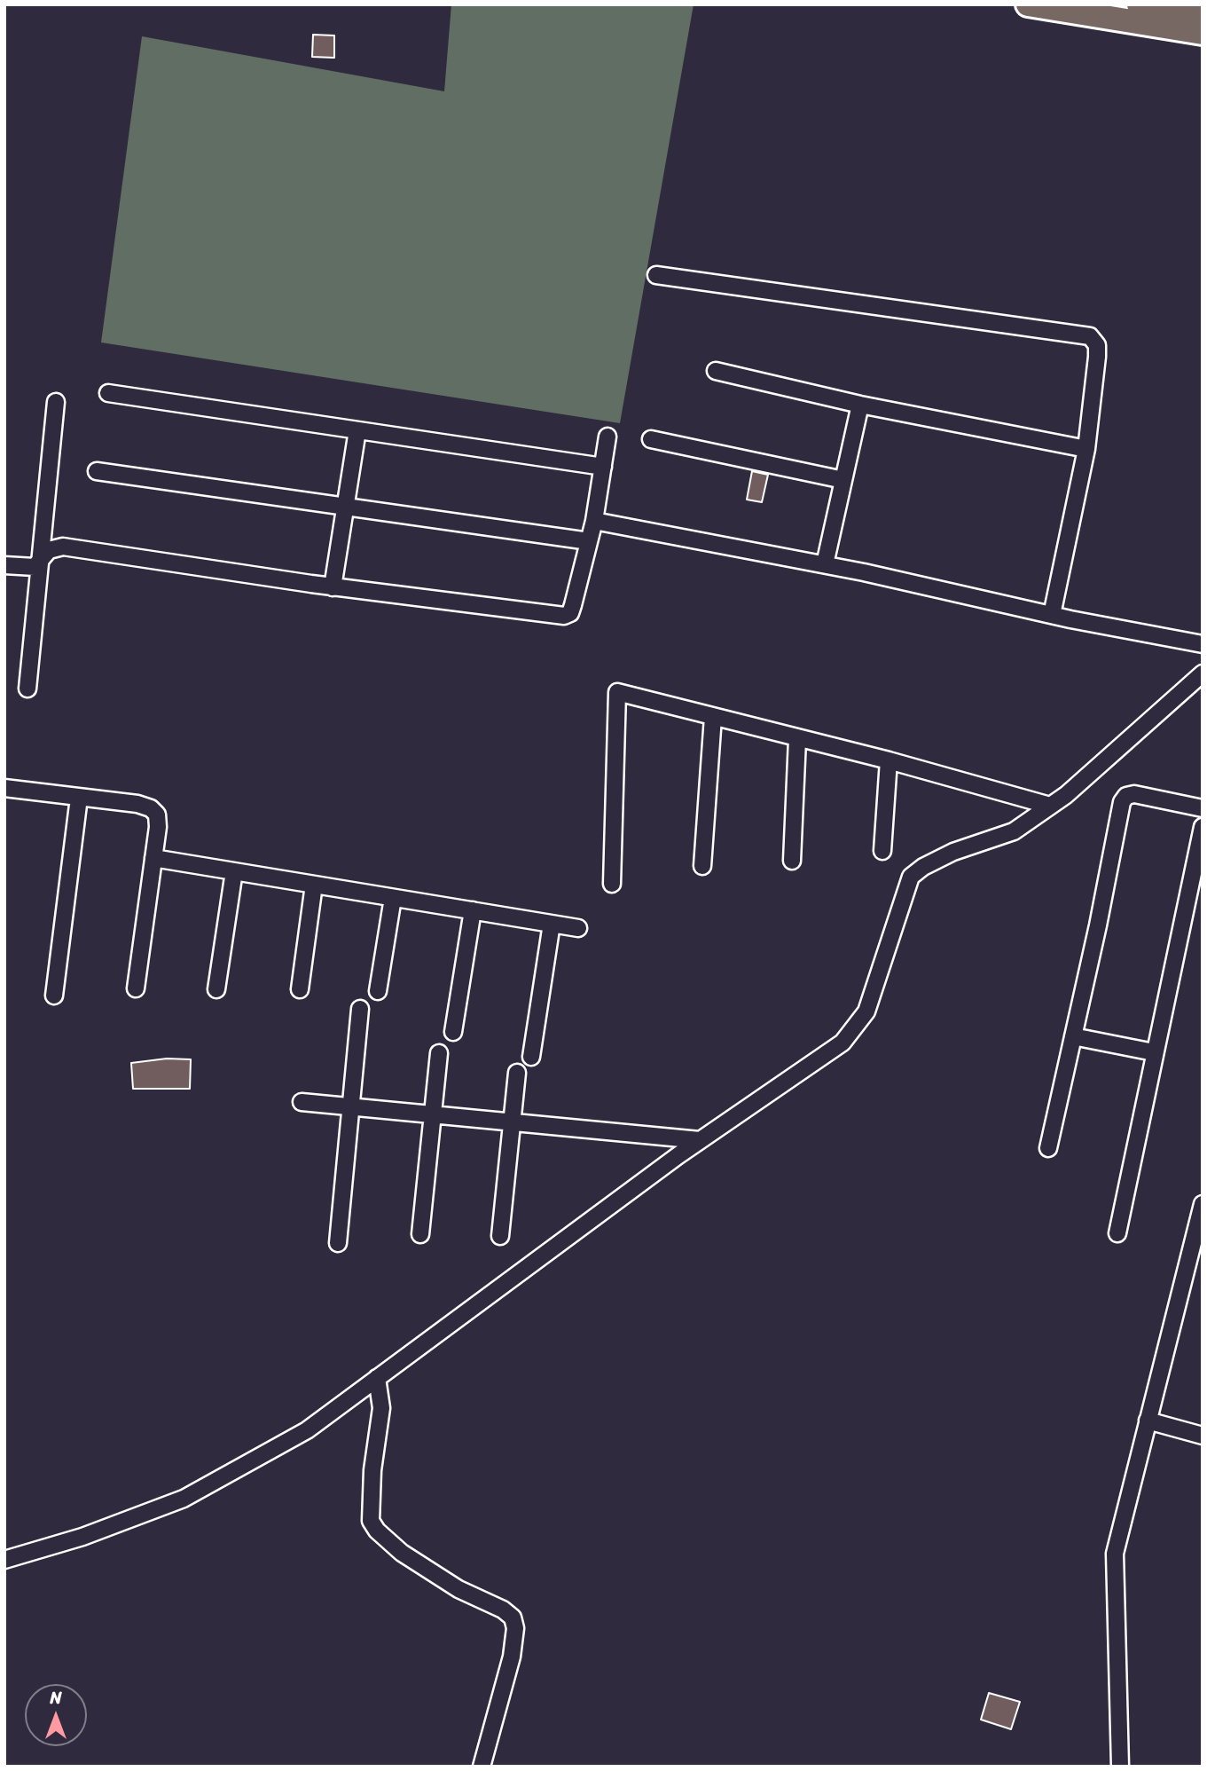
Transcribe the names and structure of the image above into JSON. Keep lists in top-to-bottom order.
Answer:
{
  "north": "top"
}
